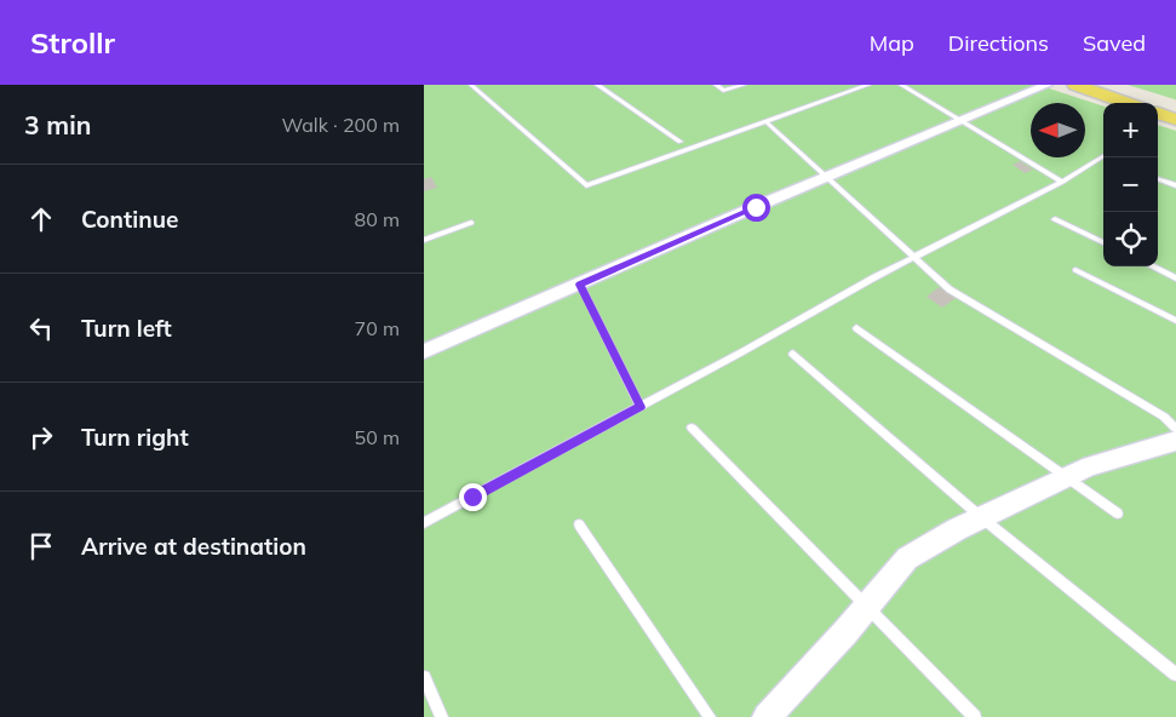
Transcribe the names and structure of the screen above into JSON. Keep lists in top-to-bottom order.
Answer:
{
  "north": "left",
  "page": {
    "header": "Strollr",
    "nav": ["Map", "Directions", "Saved"],
    "heading": ["3 min", "Walk · 200 m"],
    "map_buttons": ["+", "−"],
    "list": [
      ["Continue", "80 m"],
      ["Turn left", "70 m"],
      ["Turn right", "50 m"],
      "Arrive at destination"
    ]
  }
}
